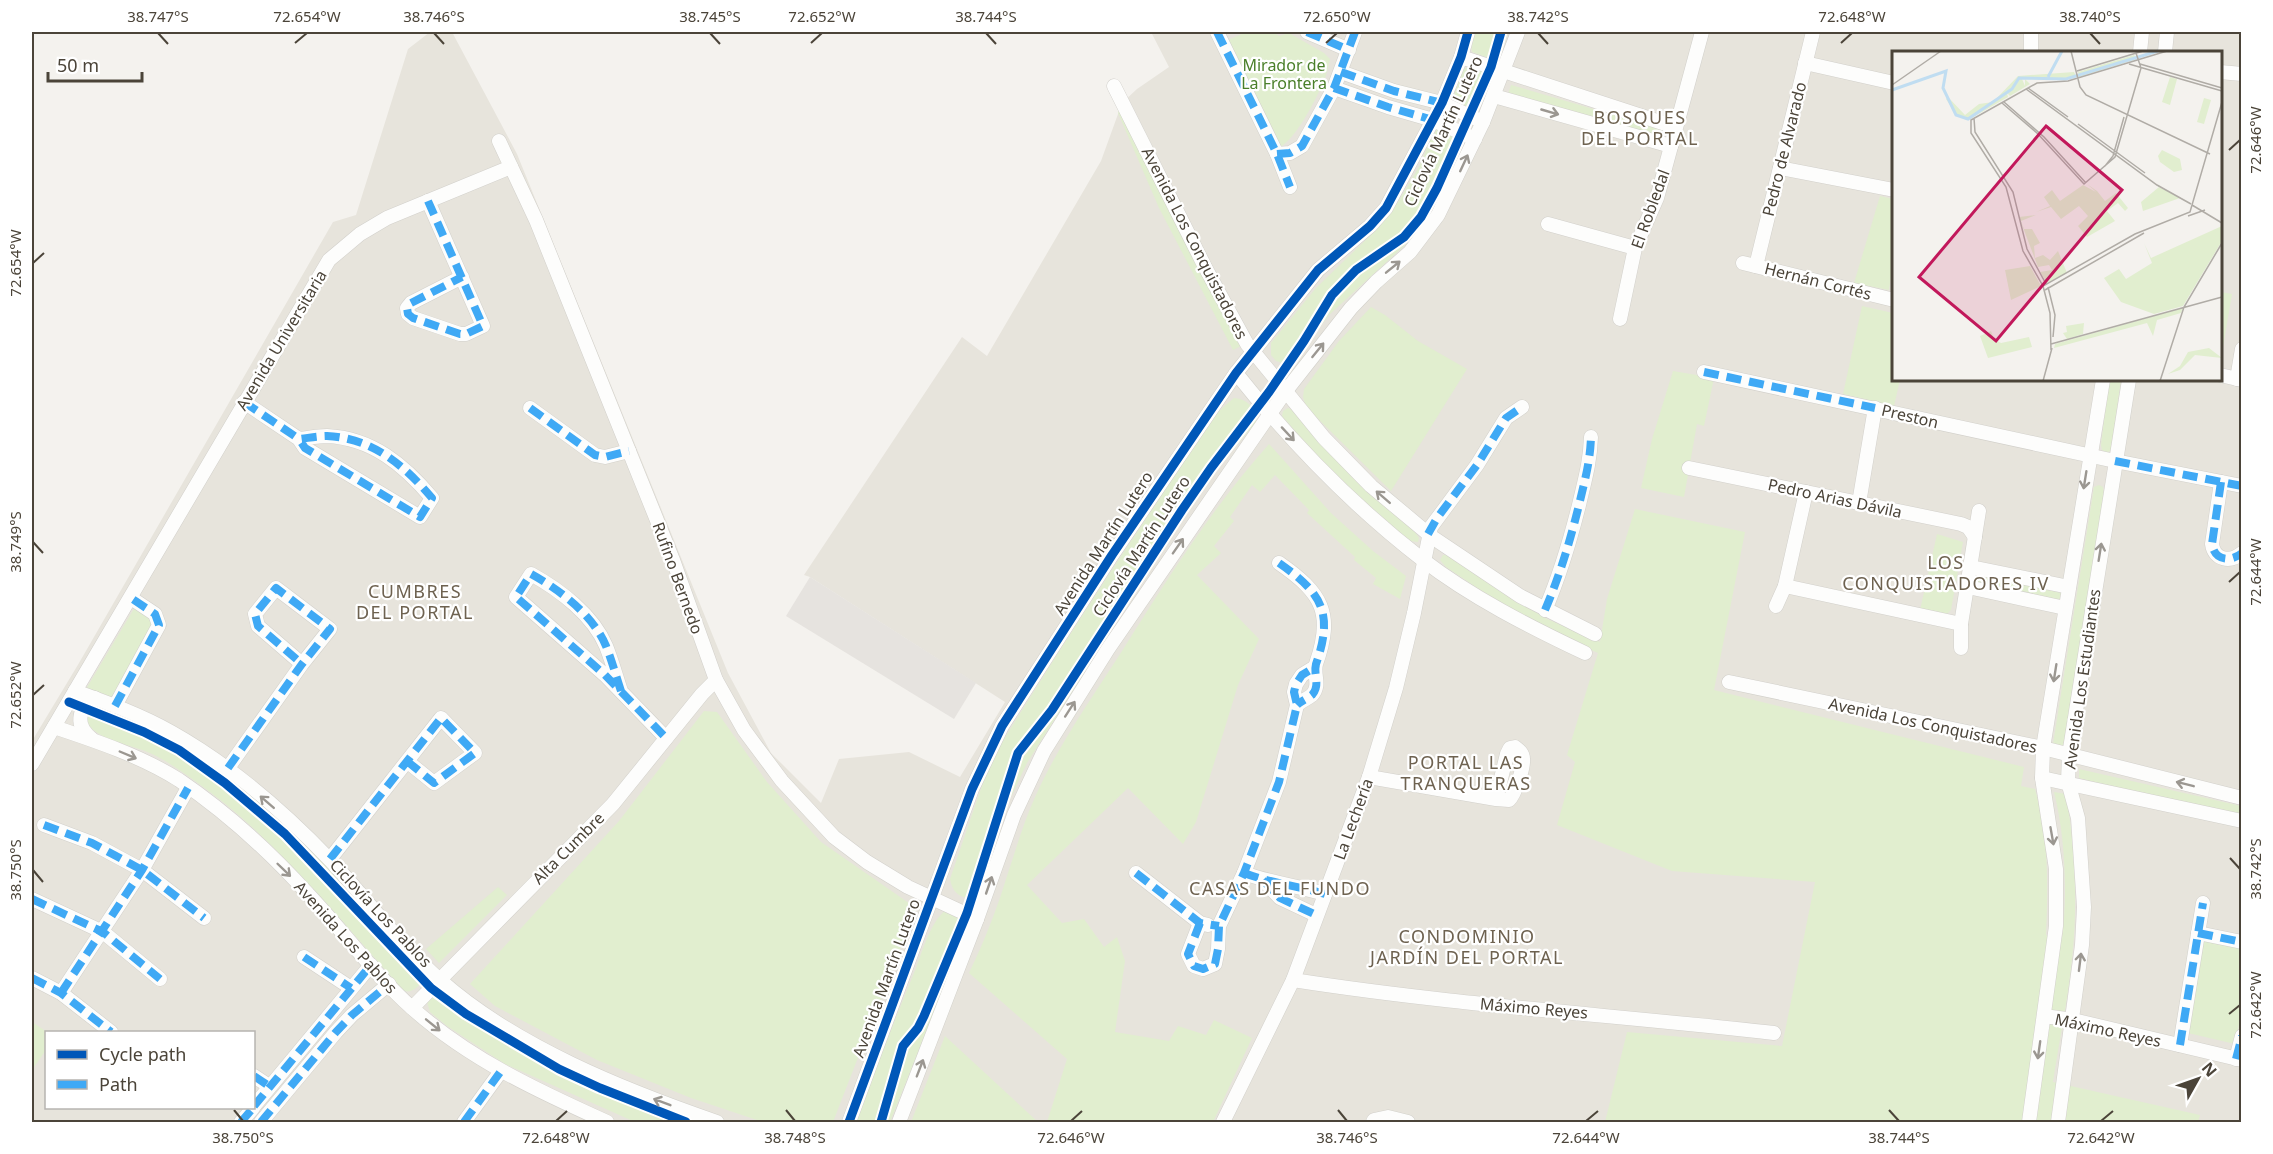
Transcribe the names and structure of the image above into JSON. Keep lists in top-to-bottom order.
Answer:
{
  "streets": {
    "street": [
      "Pedro de Alvarado",
      "El Robledal",
      "Avenida Los Conquistadores",
      "Hernán Cortés",
      "Avenida Universitaria",
      "Preston",
      "Pedro Arias Dávila",
      "Avenida Martín Lutero",
      "Rufino Bernedo",
      "Avenida Los Estudiantes",
      "La Lechería",
      "Alta Cumbre",
      "Avenida Los Pablos",
      "Máximo Reyes"
    ],
    "cycle path": ["Ciclovía Martín Lutero", "Ciclovía Los Pablos"]
  },
  "crossings": [
    ["Pedro de Alvarado", "Hernán Cortés"],
    ["Avenida Los Conquistadores", "Avenida Martín Lutero"],
    ["Avenida Los Conquistadores", "Avenida Los Estudiantes"],
    ["Avenida Los Conquistadores", "La Lechería"],
    ["Avenida Universitaria", "Rufino Bernedo"],
    ["Avenida Universitaria", "Avenida Los Pablos"],
    ["Preston", "Avenida Los Estudiantes"],
    ["Avenida Martín Lutero", "Rufino Bernedo"],
    ["Rufino Bernedo", "Alta Cumbre"],
    ["Avenida Los Estudiantes", "Máximo Reyes"],
    ["La Lechería", "Máximo Reyes"],
    ["Alta Cumbre", "Avenida Los Pablos"]
  ],
  "districts": [
    "BOSQUES DEL PORTAL",
    "LOS CONQUISTADORES IV",
    "CUMBRES DEL PORTAL",
    "PORTAL LAS TRANQUERAS",
    "CASAS DEL FUNDO",
    "CONDOMINIO JARDÍN DEL PORTAL"
  ],
  "parks": ["Mirador de La Frontera"],
  "legend": ["Cycle path", "Path"],
  "scale_bar": "50 m",
  "north": "top right",
  "coordinates": [
    "38.747°S",
    "72.654°W",
    "38.746°S",
    "38.745°S",
    "72.652°W",
    "38.744°S",
    "72.650°W",
    "38.742°S",
    "72.648°W",
    "38.740°S",
    "72.646°W",
    "38.749°S",
    "72.644°W",
    "38.750°S",
    "72.642°W",
    "38.748°S"
  ]
}
